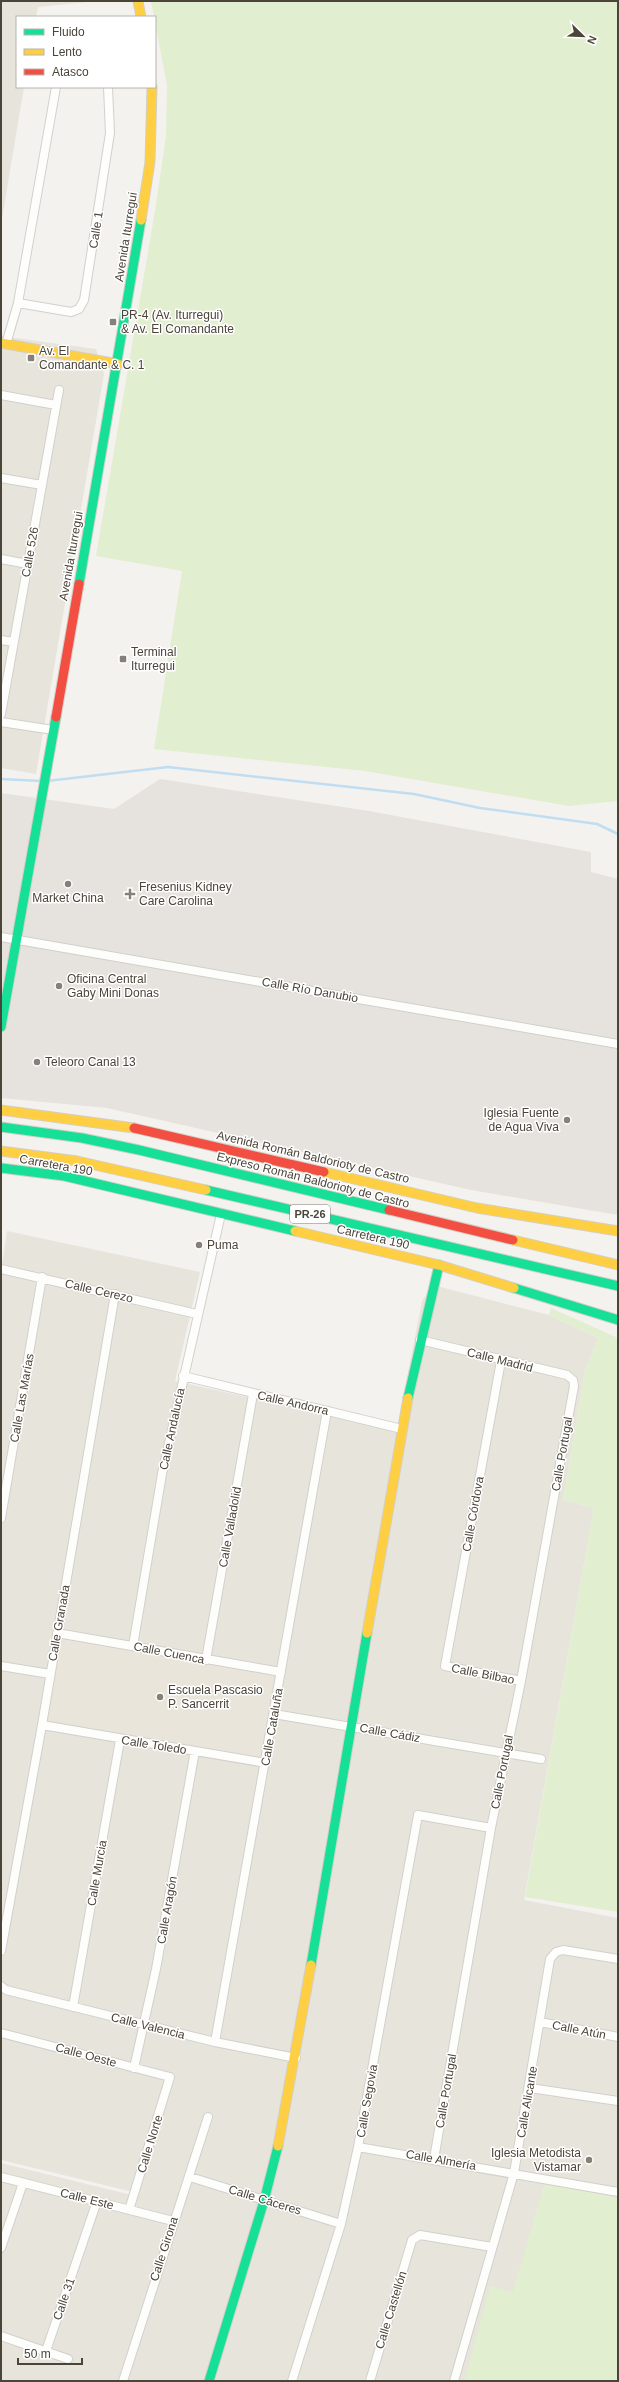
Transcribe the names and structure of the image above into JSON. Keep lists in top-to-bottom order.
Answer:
{
  "streets": {
    "main road": [
      "Avenida Iturregui",
      "Avenida Román Baldorioty de Castro",
      "Carretera 190",
      "Expreso Román Baldorioty de Castro",
      "PR-26"
    ],
    "street": [
      "Calle 1",
      "Calle 526",
      "Calle Río Danubio",
      "Calle Cerezo",
      "Calle Madrid",
      "Calle Las Marías",
      "Calle Andorra",
      "Calle Andalucía",
      "Calle Portugal",
      "Calle Córdova",
      "Calle Valladolid",
      "Calle Granada",
      "Calle Cuenca",
      "Calle Bilbao",
      "Calle Cataluña",
      "Calle Cádiz",
      "Calle Toledo",
      "Calle Murcia",
      "Calle Aragón",
      "Calle Valencia",
      "Calle Atún",
      "Calle Oeste",
      "Calle Segovia",
      "Calle Alicante",
      "Calle Norte",
      "Calle Almería",
      "Calle Este",
      "Calle Cáceres",
      "Calle Girona",
      "Calle 31",
      "Calle Castellón"
    ]
  },
  "crossings": [
    ["Avenida Iturregui", "Calle Río Danubio"],
    ["Carretera 190", "Calle Andalucía"],
    ["Calle Cerezo", "Calle Las Marías"],
    ["Calle Cerezo", "Calle Andalucía"],
    ["Calle Cerezo", "Calle Granada"],
    ["Calle Madrid", "Calle Portugal"],
    ["Calle Madrid", "Calle Córdova"],
    ["Calle Andorra", "Calle Andalucía"],
    ["Calle Andorra", "Calle Valladolid"],
    ["Calle Andorra", "Calle Cataluña"],
    ["Calle Andalucía", "Calle Cuenca"],
    ["Calle Portugal", "Calle Bilbao"],
    ["Calle Portugal", "Calle Cádiz"],
    ["Calle Portugal", "Calle Segovia"],
    ["Calle Portugal", "Calle Almería"],
    ["Calle Córdova", "Calle Bilbao"],
    ["Calle Valladolid", "Calle Cuenca"],
    ["Calle Granada", "Calle Cuenca"],
    ["Calle Granada", "Calle Toledo"],
    ["Calle Cuenca", "Calle Cataluña"],
    ["Calle Cataluña", "Calle Cádiz"],
    ["Calle Cataluña", "Calle Toledo"],
    ["Calle Cataluña", "Calle Valencia"],
    ["Calle Toledo", "Calle Murcia"],
    ["Calle Toledo", "Calle Aragón"],
    ["Calle Murcia", "Calle Valencia"],
    ["Calle Aragón", "Calle Valencia"],
    ["Calle Aragón", "Calle Oeste"],
    ["Calle Atún", "Calle Alicante"],
    ["Calle Oeste", "Calle Norte"],
    ["Calle Segovia", "Calle Almería"],
    ["Calle Segovia", "Calle Cáceres"],
    ["Calle Alicante", "Calle Almería"],
    ["Calle Alicante", "Calle Castellón"],
    ["Calle Norte", "Calle Este"],
    ["Calle Este", "Calle Girona"],
    ["Calle Este", "Calle 31"],
    ["Calle Cáceres", "Calle Girona"]
  ],
  "places": {
    "transit": ["PR-4 (Av. Iturregui) & Av. El Comandante", "Av. El Comandante & C. 1", "Terminal Iturregui"],
    "other": [
      "Market China",
      "Oficina Central Gaby Mini Donas",
      "Teleoro Canal 13",
      "Iglesia Fuente de Agua Viva",
      "Puma",
      "Escuela Pascasio P. Sancerrit",
      "Iglesia Metodista Vistamar"
    ],
    "health": ["Fresenius Kidney Care Carolina"]
  },
  "legend": ["Fluido", "Lento", "Atasco"],
  "scale_bar": "50 m",
  "north": "bottom right"
}
